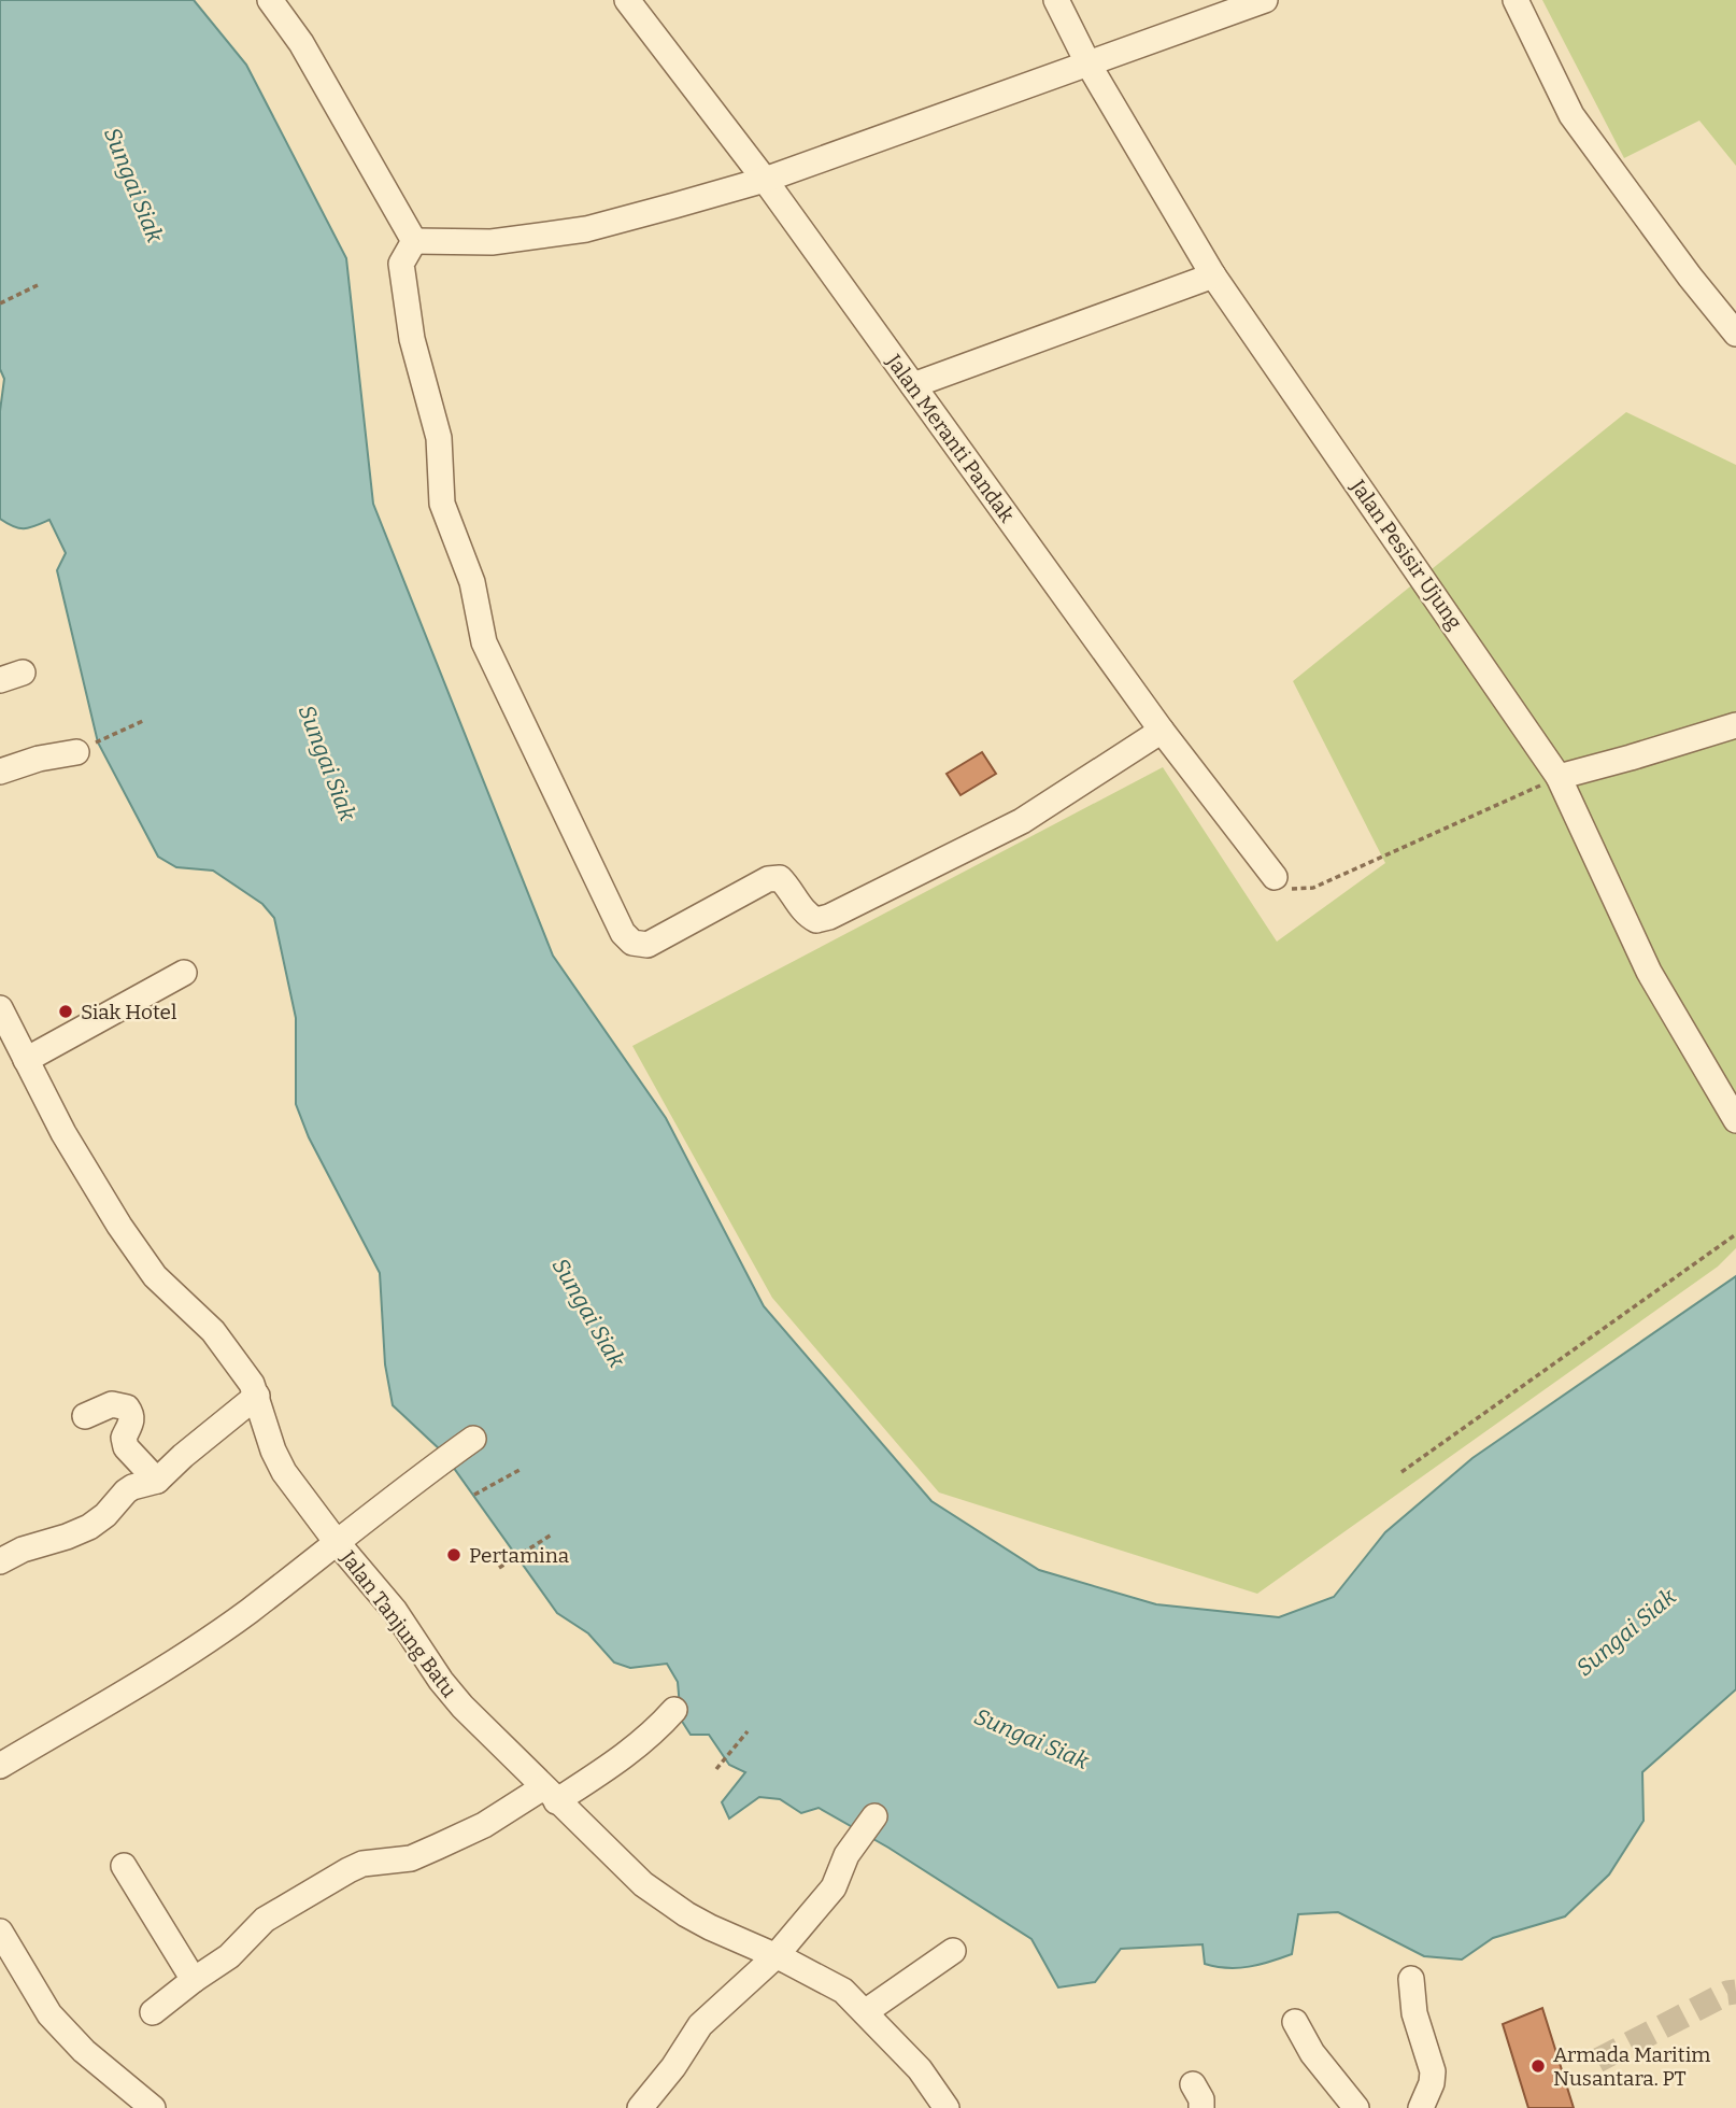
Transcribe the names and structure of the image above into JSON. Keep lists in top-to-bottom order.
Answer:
{
  "streets": {
    "street": ["Jalan Meranti Pandak", "Jalan Pesisir Ujung", "Jalan Tanjung Batu"]
  },
  "water": ["Sungai Siak"],
  "places": ["Siak Hotel", "Pertamina", "Armada Maritim Nusantara. PT"]
}
